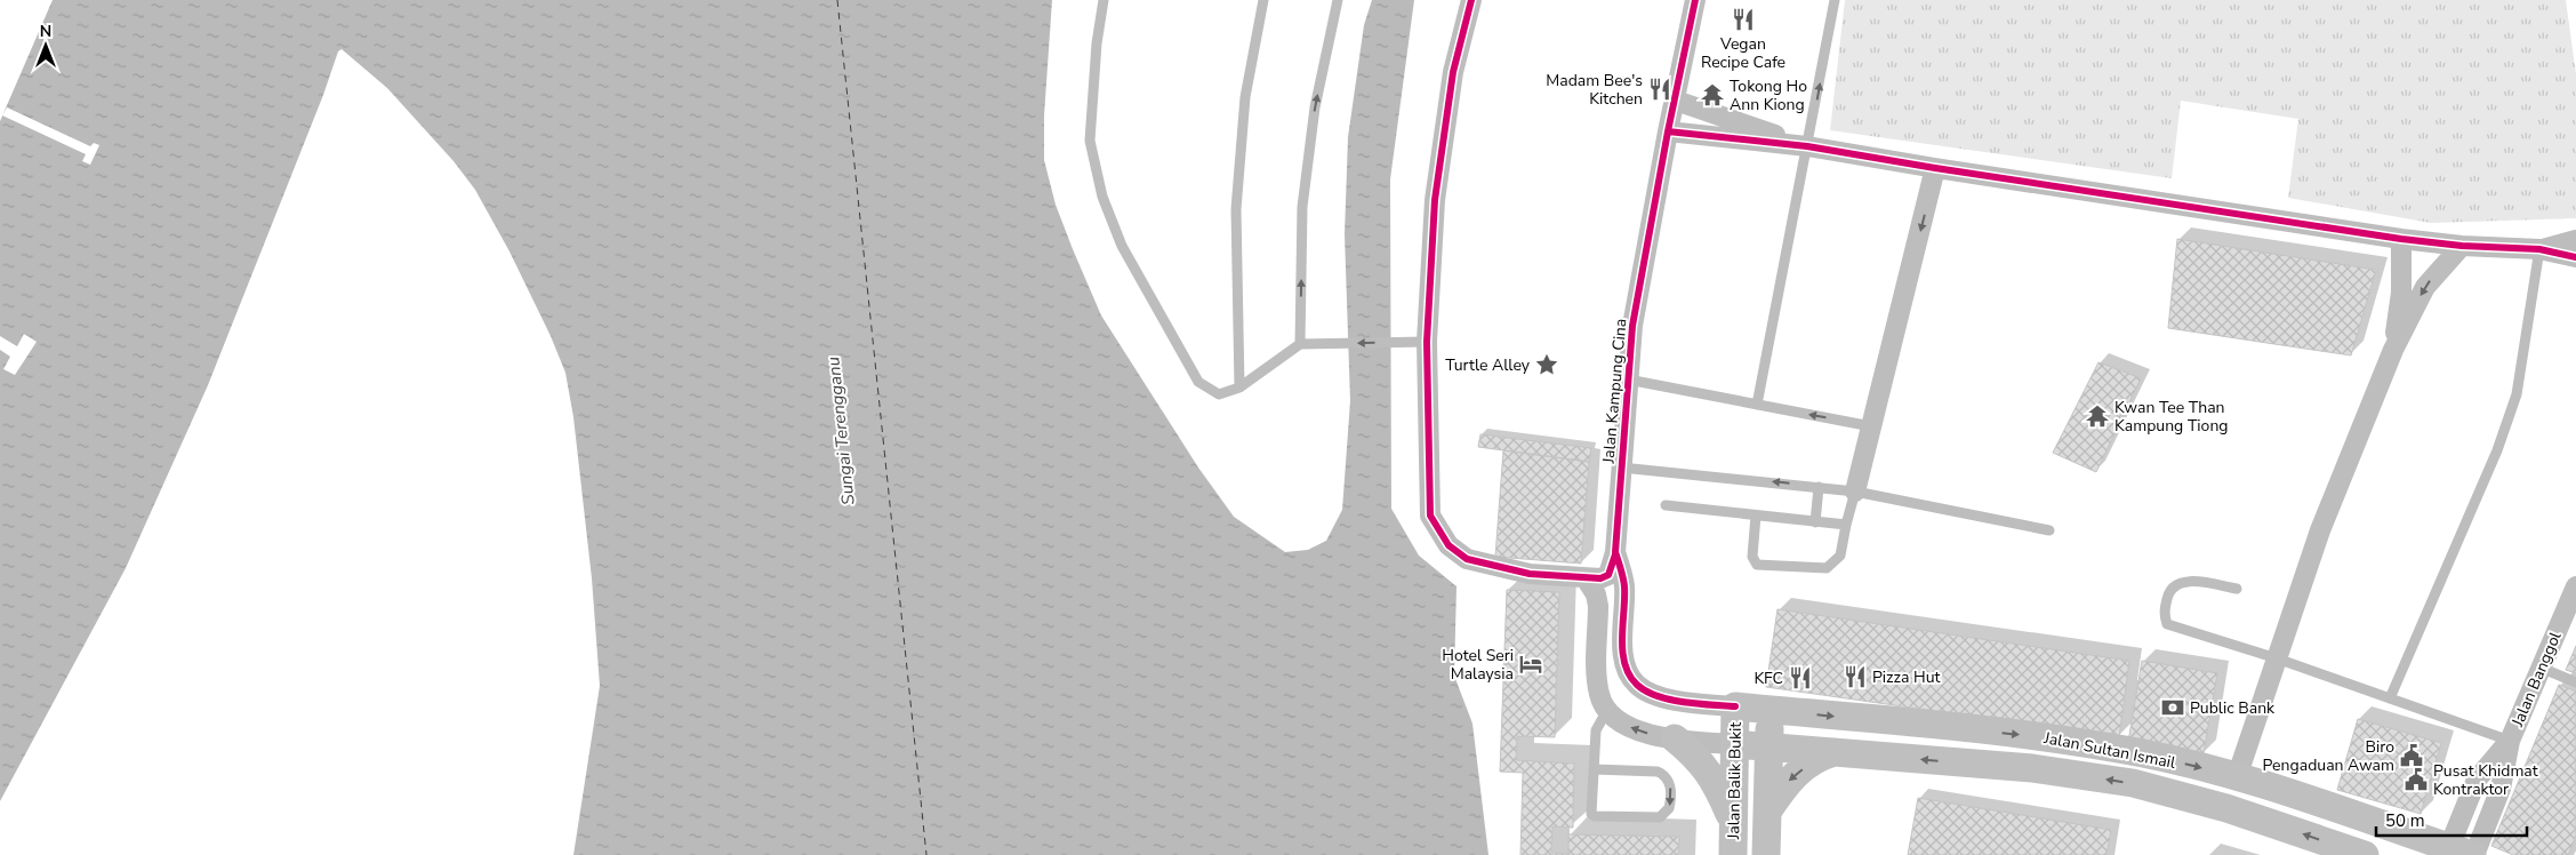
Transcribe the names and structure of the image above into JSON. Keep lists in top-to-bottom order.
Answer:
{
  "streets": {
    "main road": ["Jalan Sultan Ismail", "Jalan Balik Bukit"],
    "street": ["Jalan Kampung Cina", "Jalan Banggol"]
  },
  "crossings": [
    ["Jalan Kampung Cina", "Jalan Sultan Ismail"],
    ["Jalan Kampung Cina", "Jalan Balik Bukit"],
    ["Jalan Banggol", "Jalan Sultan Ismail"],
    ["Jalan Sultan Ismail", "Jalan Balik Bukit"]
  ],
  "water": ["Sungai Terengganu"],
  "places": {
    "restaurant": [
      "Vegan Recipe Cafe",
      "Madam Bee's Kitchen",
      "Pizza Hut",
      "KFC"
    ],
    "temple": ["Tokong Ho Ann Kiong", "Kwan Tee Than Kampung Tiong"],
    "place": ["Turtle Alley"],
    "hotel": ["Hotel Seri Malaysia"],
    "bank": ["Public Bank"],
    "public building": ["Biro Pengaduan Awam", "Pusat Khidmat Kontraktor"]
  },
  "scale_bar": "50 m",
  "north": "top"
}
